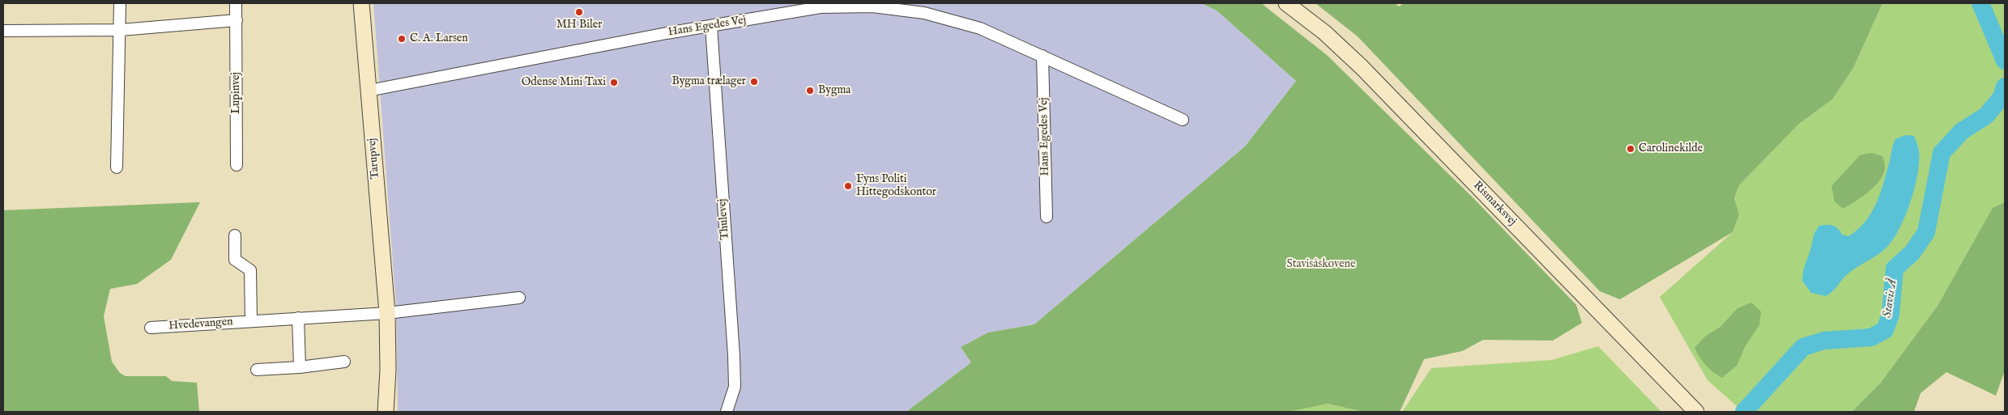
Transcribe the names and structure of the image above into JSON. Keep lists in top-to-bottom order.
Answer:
{
  "streets": {
    "main road": ["Tarupvej", "Rismarksvej"],
    "street": [
      "Hans Egedes Vej",
      "Lupinvej",
      "Thulevej",
      "Hvedevangen"
    ]
  },
  "crossings": [
    ["Hans Egedes Vej", "Tarupvej"],
    ["Hans Egedes Vej", "Thulevej"],
    ["Tarupvej", "Hvedevangen"]
  ],
  "water": ["Stavis Å"],
  "parks": ["Stavisåskovene"],
  "places": [
    "MH Biler",
    "C. A. Larsen",
    "Bygma trælager",
    "Odense Mini Taxi",
    "Bygma",
    "Carolinekilde",
    "Fyns Politi Hittegodskontor"
  ]
}
